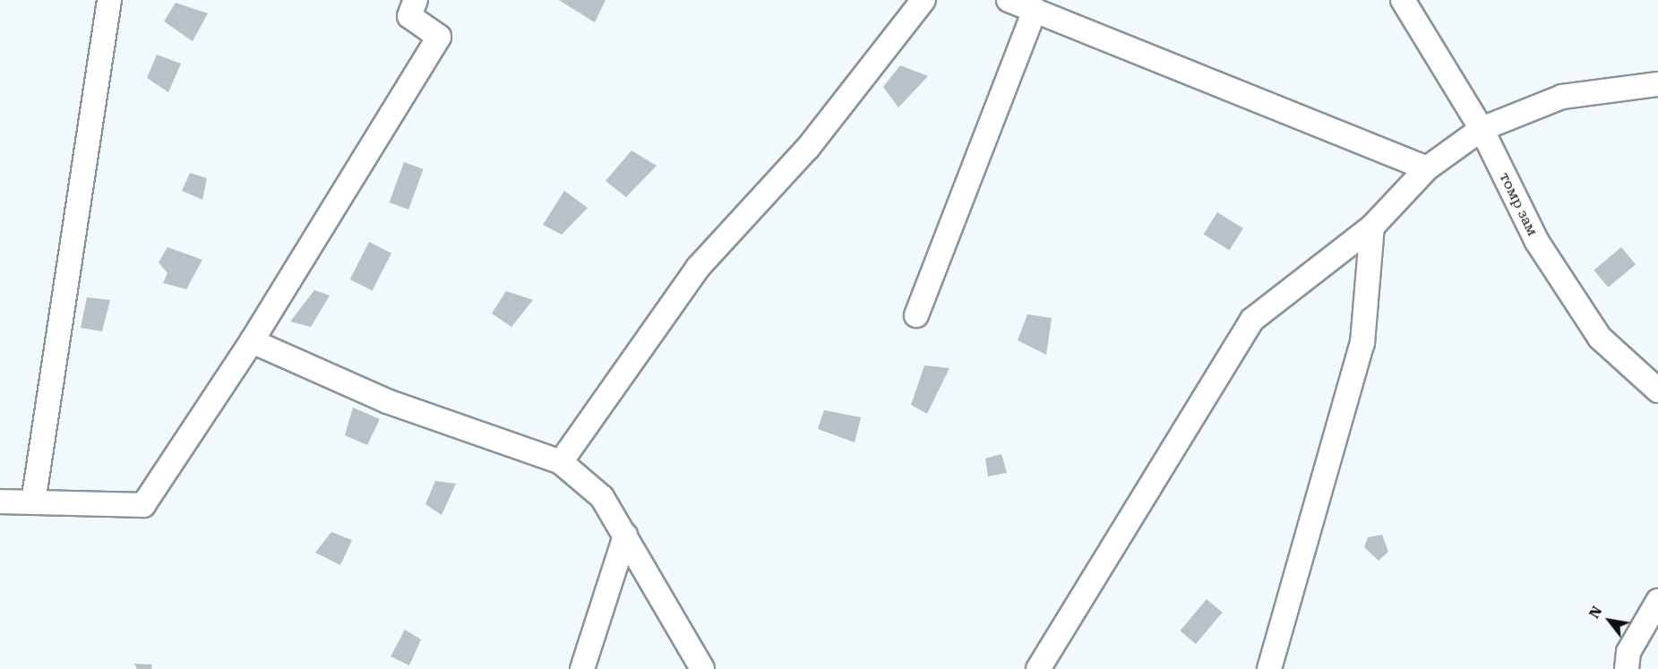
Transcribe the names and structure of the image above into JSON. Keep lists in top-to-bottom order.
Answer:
{
  "streets": {
    "street": ["томр зам"]
  },
  "north": "top left"
}
